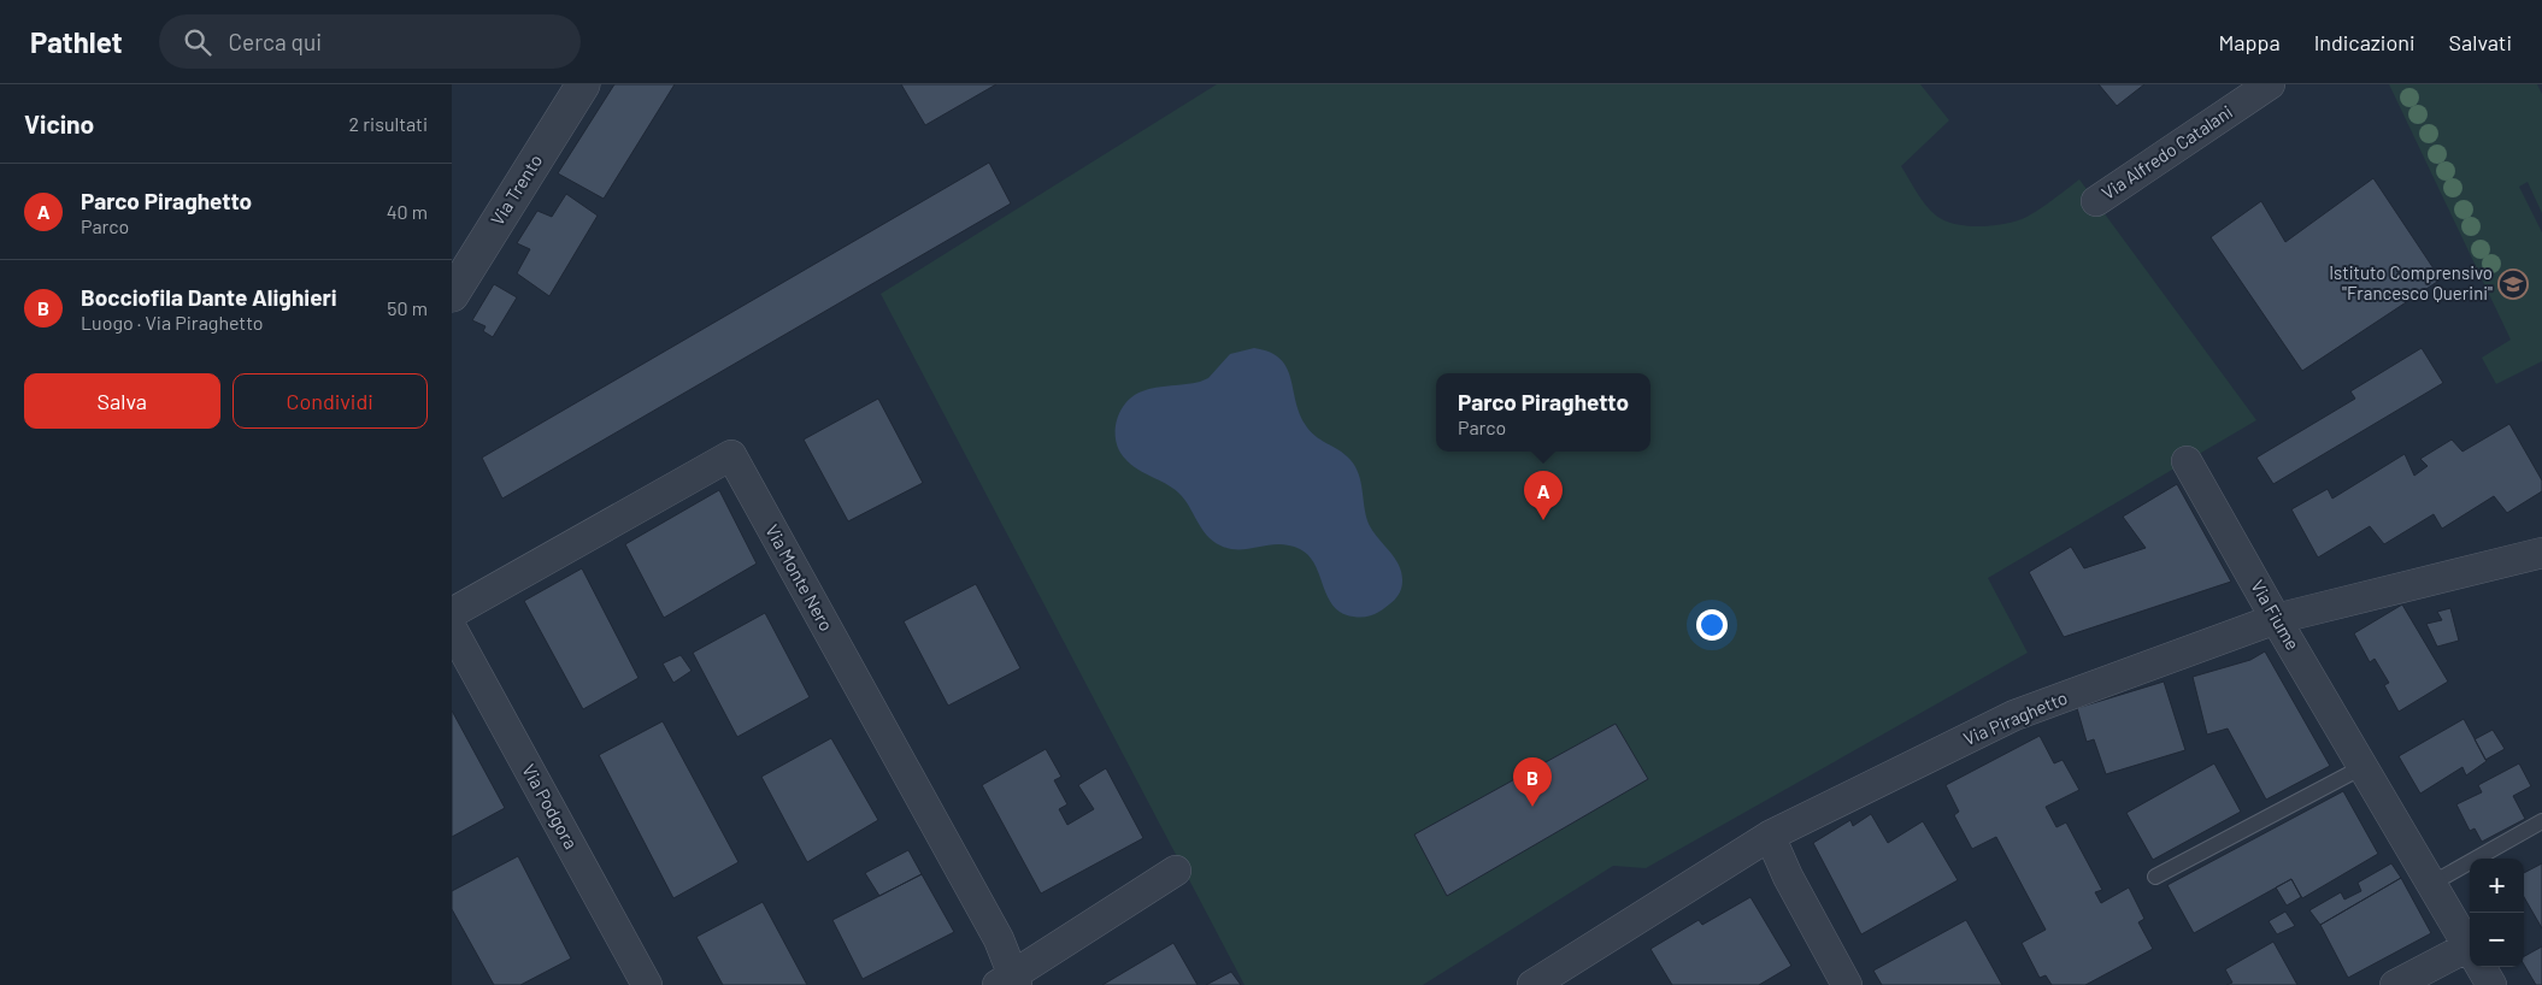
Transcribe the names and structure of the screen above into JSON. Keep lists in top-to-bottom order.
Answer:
{
  "streets": {
    "street": [
      "Via Alfredo Catalani",
      "Via Trento",
      "Via Monte Nero",
      "Via Fiume",
      "Via Piraghetto",
      "Via Podgora"
    ]
  },
  "crossings": [
    ["Via Fiume", "Via Piraghetto"]
  ],
  "places": {
    "school or university": ["Istituto Comprensivo \"Francesco Querini\""]
  },
  "page": {
    "header": "Pathlet",
    "search": "Cerca qui",
    "nav": ["Mappa", "Indicazioni", "Salvati"],
    "heading": ["Vicino", "2 risultati"],
    "list": [
      {
        "mark": "A",
        "name": "Parco Piraghetto",
        "note": "Parco",
        "value": "40 m"
      },
      {
        "mark": "B",
        "name": "Bocciofila Dante Alighieri",
        "note": "Luogo · Via Piraghetto",
        "value": "50 m"
      }
    ],
    "buttons": ["Salva", "Condividi"],
    "popup": ["Parco Piraghetto", "Parco"],
    "pins": ["A", "B"],
    "map_buttons": ["+", "−"]
  }
}
